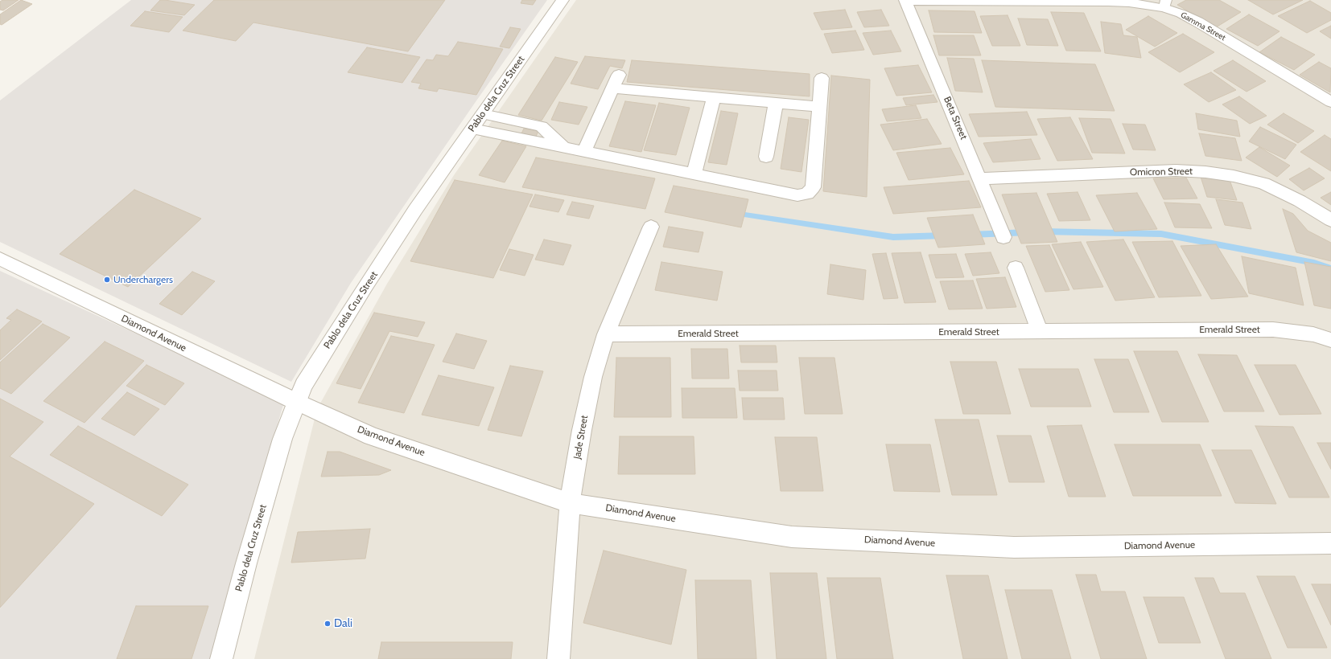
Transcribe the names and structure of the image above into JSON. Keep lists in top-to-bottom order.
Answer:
{
  "streets": {
    "street": [
      "Gamma Street",
      "Pablo dela Cruz Street",
      "Beta Street",
      "Omicron Street",
      "Emerald Street",
      "Diamond Avenue",
      "Jade Street"
    ]
  },
  "crossings": [
    ["Gamma Street", "Beta Street"],
    ["Pablo dela Cruz Street", "Diamond Avenue"],
    ["Beta Street", "Omicron Street"],
    ["Emerald Street", "Jade Street"],
    ["Diamond Avenue", "Jade Street"]
  ],
  "places": ["Underchargers", "Dali"]
}
